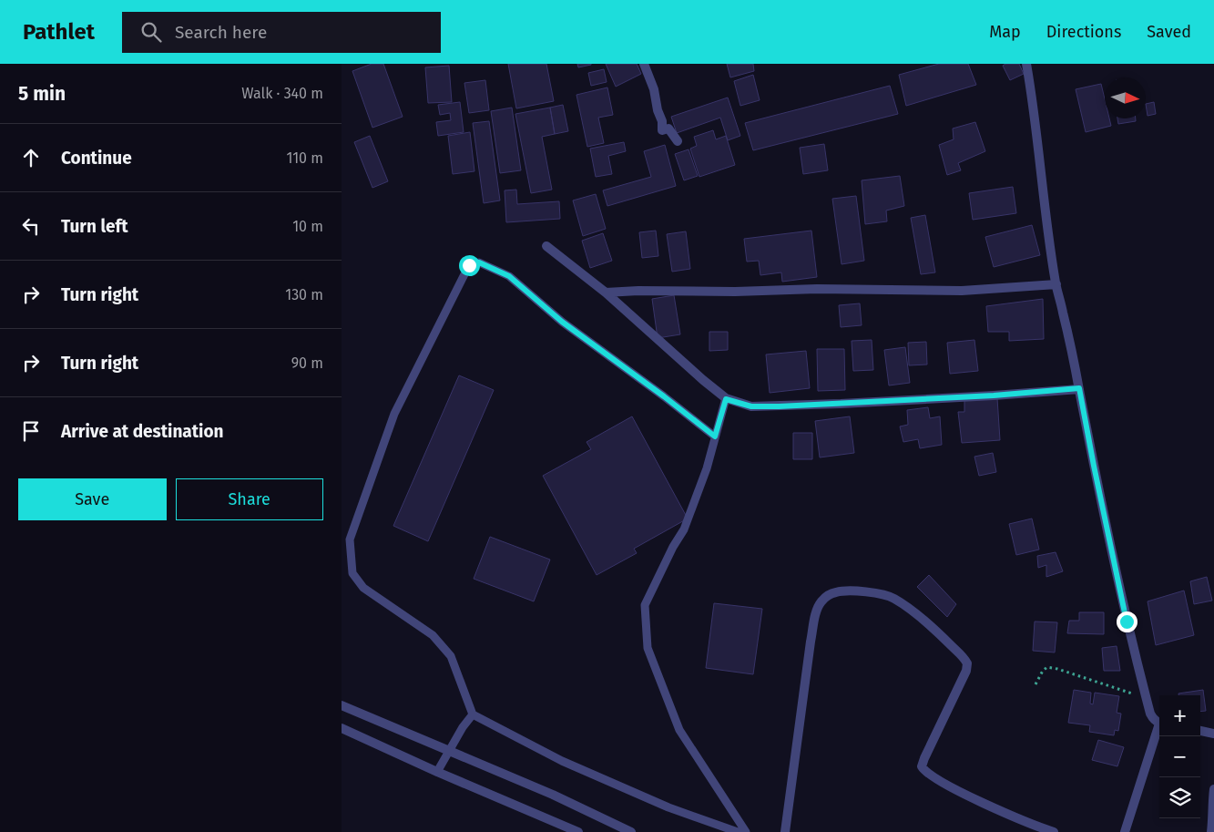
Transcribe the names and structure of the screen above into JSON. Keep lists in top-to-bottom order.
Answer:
{
  "north": "right",
  "page": {
    "header": "Pathlet",
    "search": "Search here",
    "nav": ["Map", "Directions", "Saved"],
    "heading": ["5 min", "Walk · 340 m"],
    "list": [
      ["Continue", "110 m"],
      ["Turn left", "10 m"],
      ["Turn right", "130 m"],
      ["Turn right", "90 m"],
      "Arrive at destination"
    ],
    "buttons": ["Save", "Share"],
    "map_buttons": ["+", "−"]
  }
}
